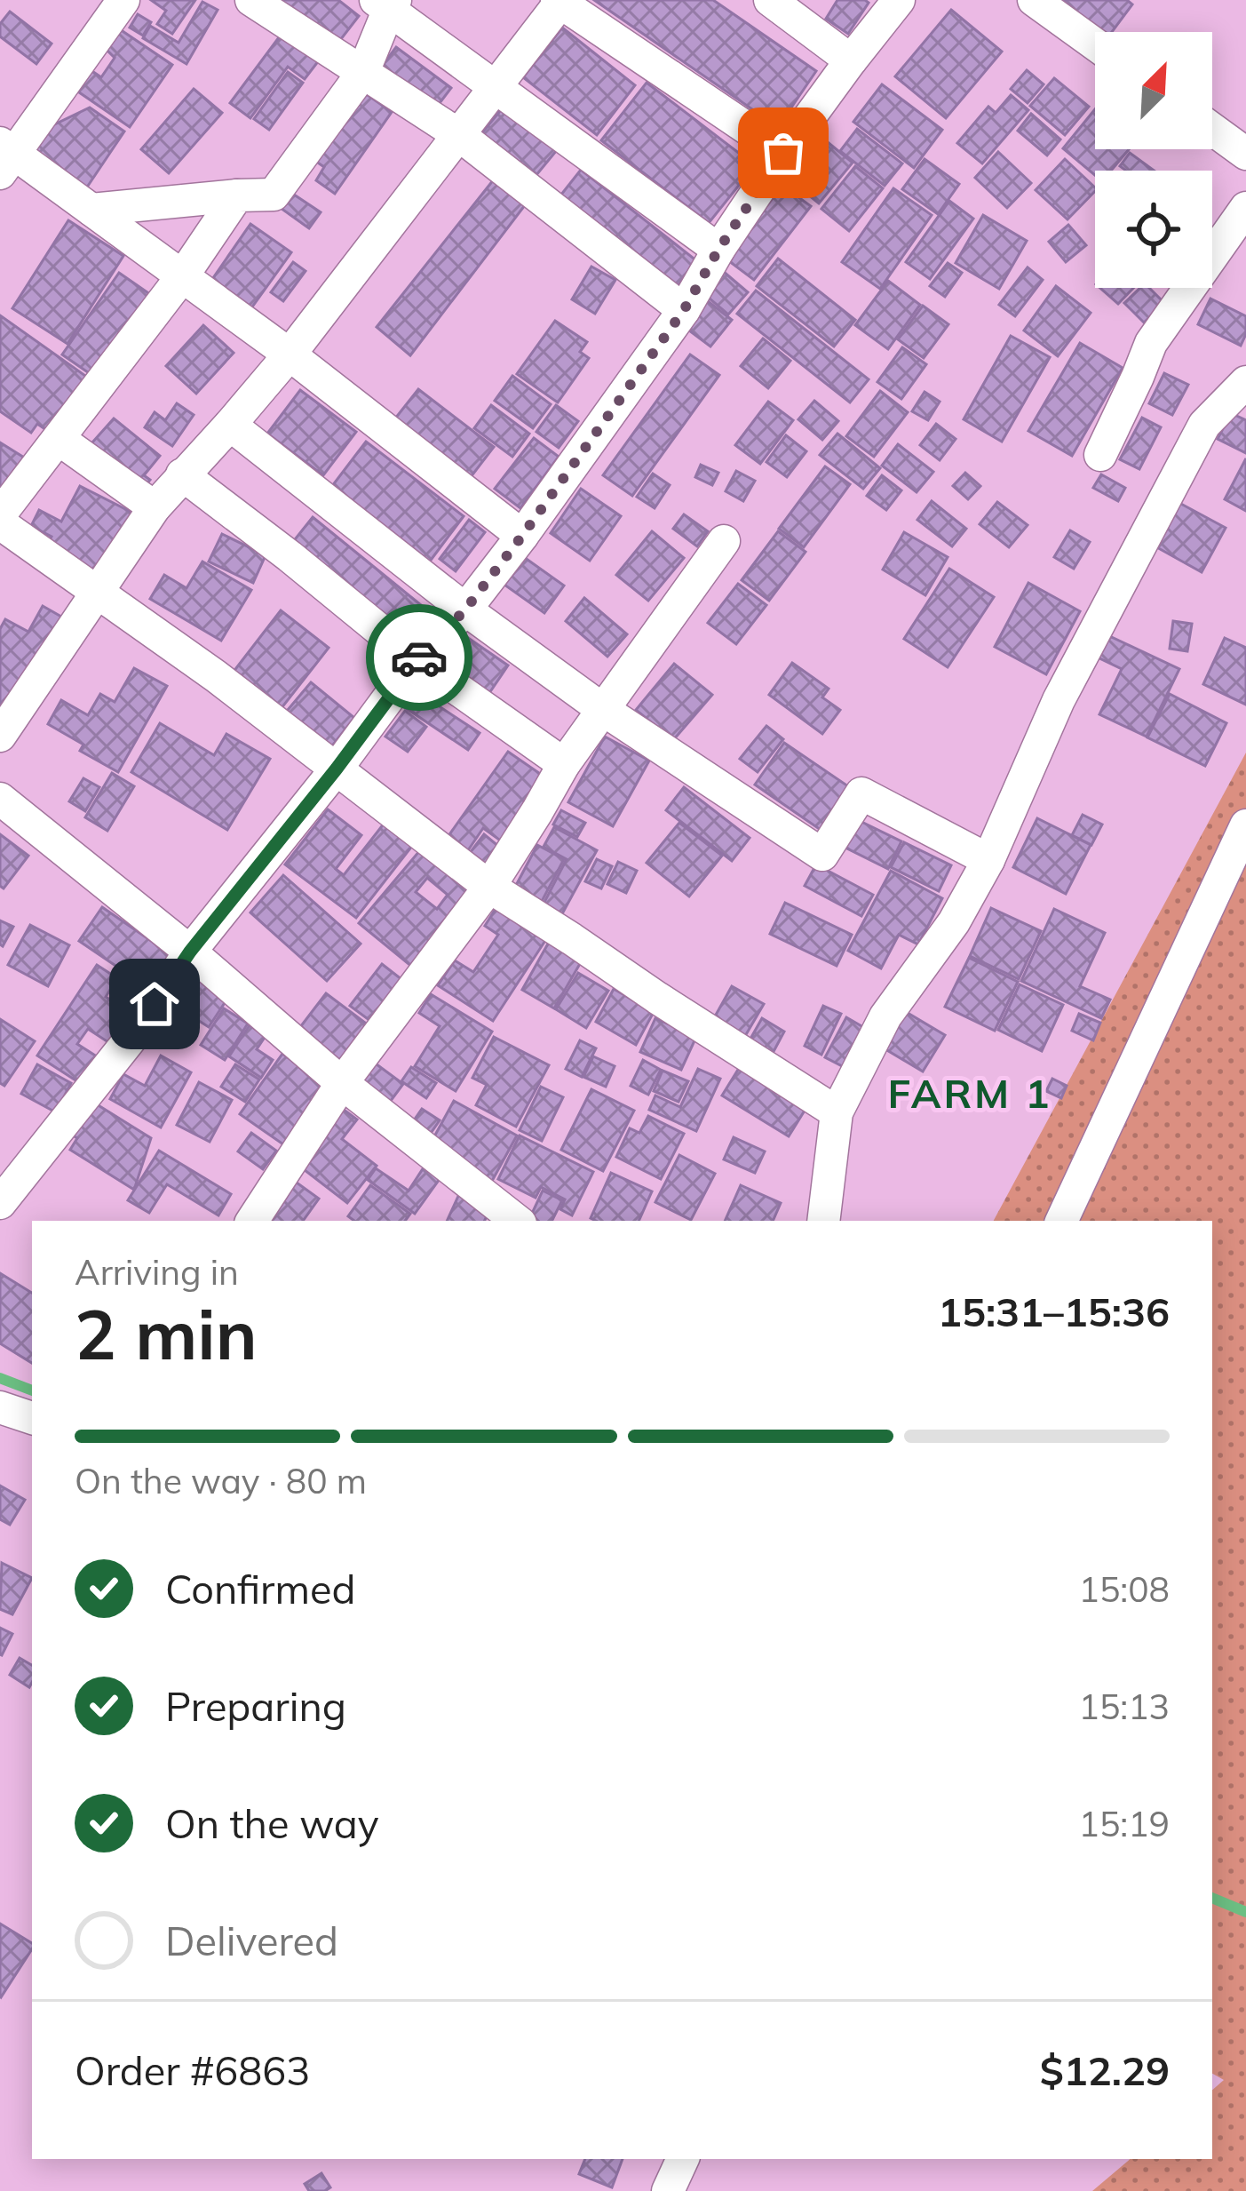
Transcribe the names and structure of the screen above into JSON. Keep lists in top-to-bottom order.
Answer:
{
  "districts": ["FARM 1"],
  "north": "top right",
  "page": {
    "heading": ["2 min", "Arriving in", "15:31–15:36"],
    "panel": ["Order #6863", "$12.29"],
    "bar": "On the way · 80 m",
    "list": [
      ["Confirmed", "15:08"],
      ["Preparing", "15:13"],
      ["On the way", "15:19"],
      "Delivered"
    ]
  }
}
